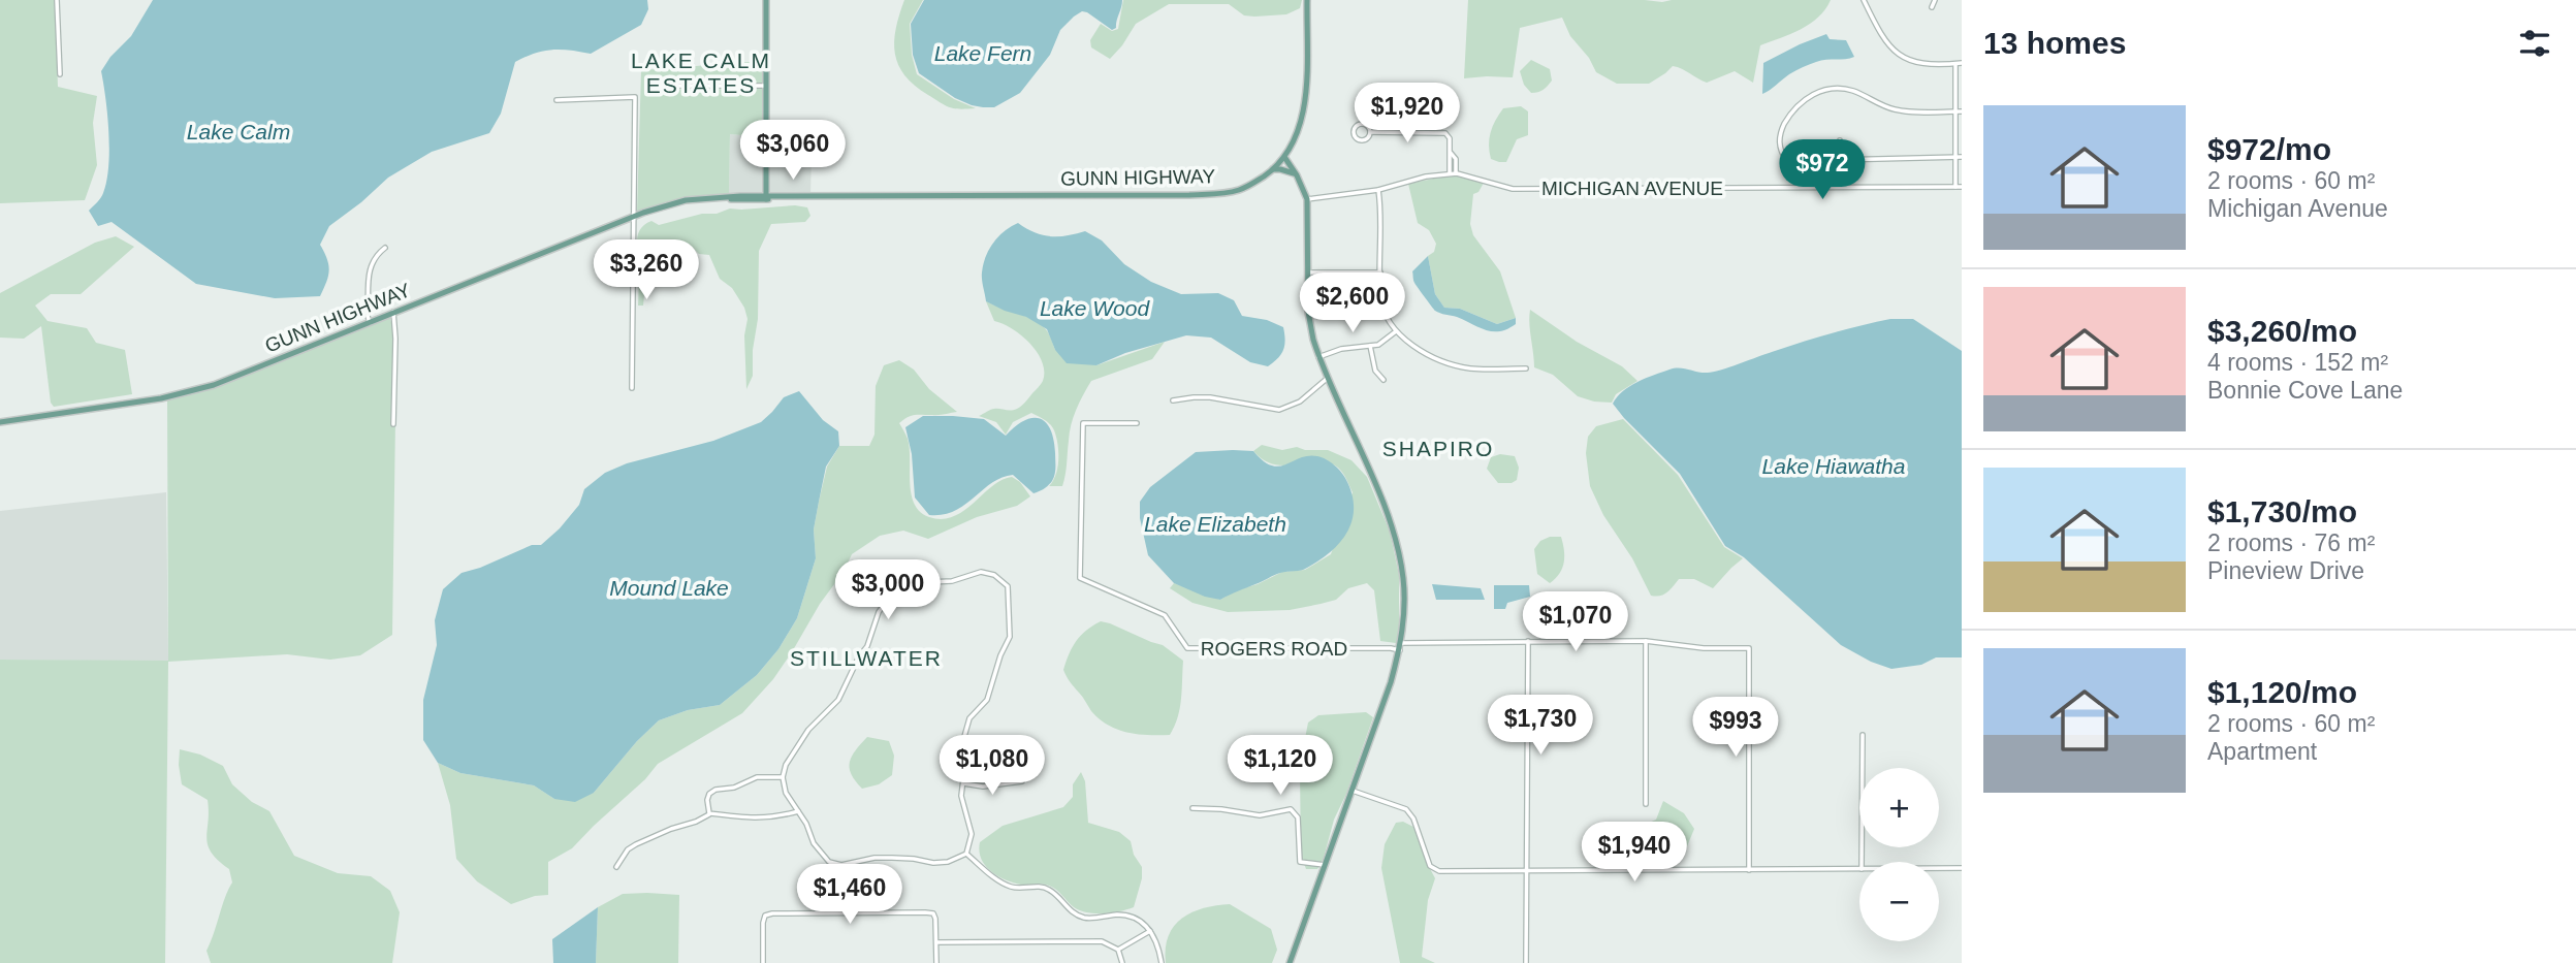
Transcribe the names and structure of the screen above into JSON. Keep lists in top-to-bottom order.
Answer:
{
  "streets": {
    "main road": ["GUNN HIGHWAY"],
    "street": ["MICHIGAN AVENUE", "ROGERS ROAD"]
  },
  "districts": ["LAKE CALM ESTATES", "SHAPIRO", "STILLWATER"],
  "water": [
    "Lake Fern",
    "Lake Calm",
    "Lake Wood",
    "Lake Hiawatha",
    "Lake Elizabeth",
    "Mound Lake"
  ],
  "page": {
    "heading": "13 homes",
    "price": [
      "$1,920",
      "$3,060",
      "$972",
      "$3,260",
      "$2,600",
      "$3,000",
      "$1,070",
      "$1,730",
      "$993",
      "$1,080",
      "$1,120",
      "$1,940",
      "$1,460"
    ],
    "list": [
      {
        "name": "$972/mo",
        "note": "2 rooms · 60 m² · Michigan Avenue"
      },
      {
        "name": "$3,260/mo",
        "note": "4 rooms · 152 m² · Bonnie Cove Lane"
      },
      {
        "name": "$1,730/mo",
        "note": "2 rooms · 76 m² · Pineview Drive"
      },
      {
        "name": "$1,120/mo",
        "note": "2 rooms · 60 m² · Apartment"
      }
    ],
    "map_buttons": ["+", "−"]
  }
}
